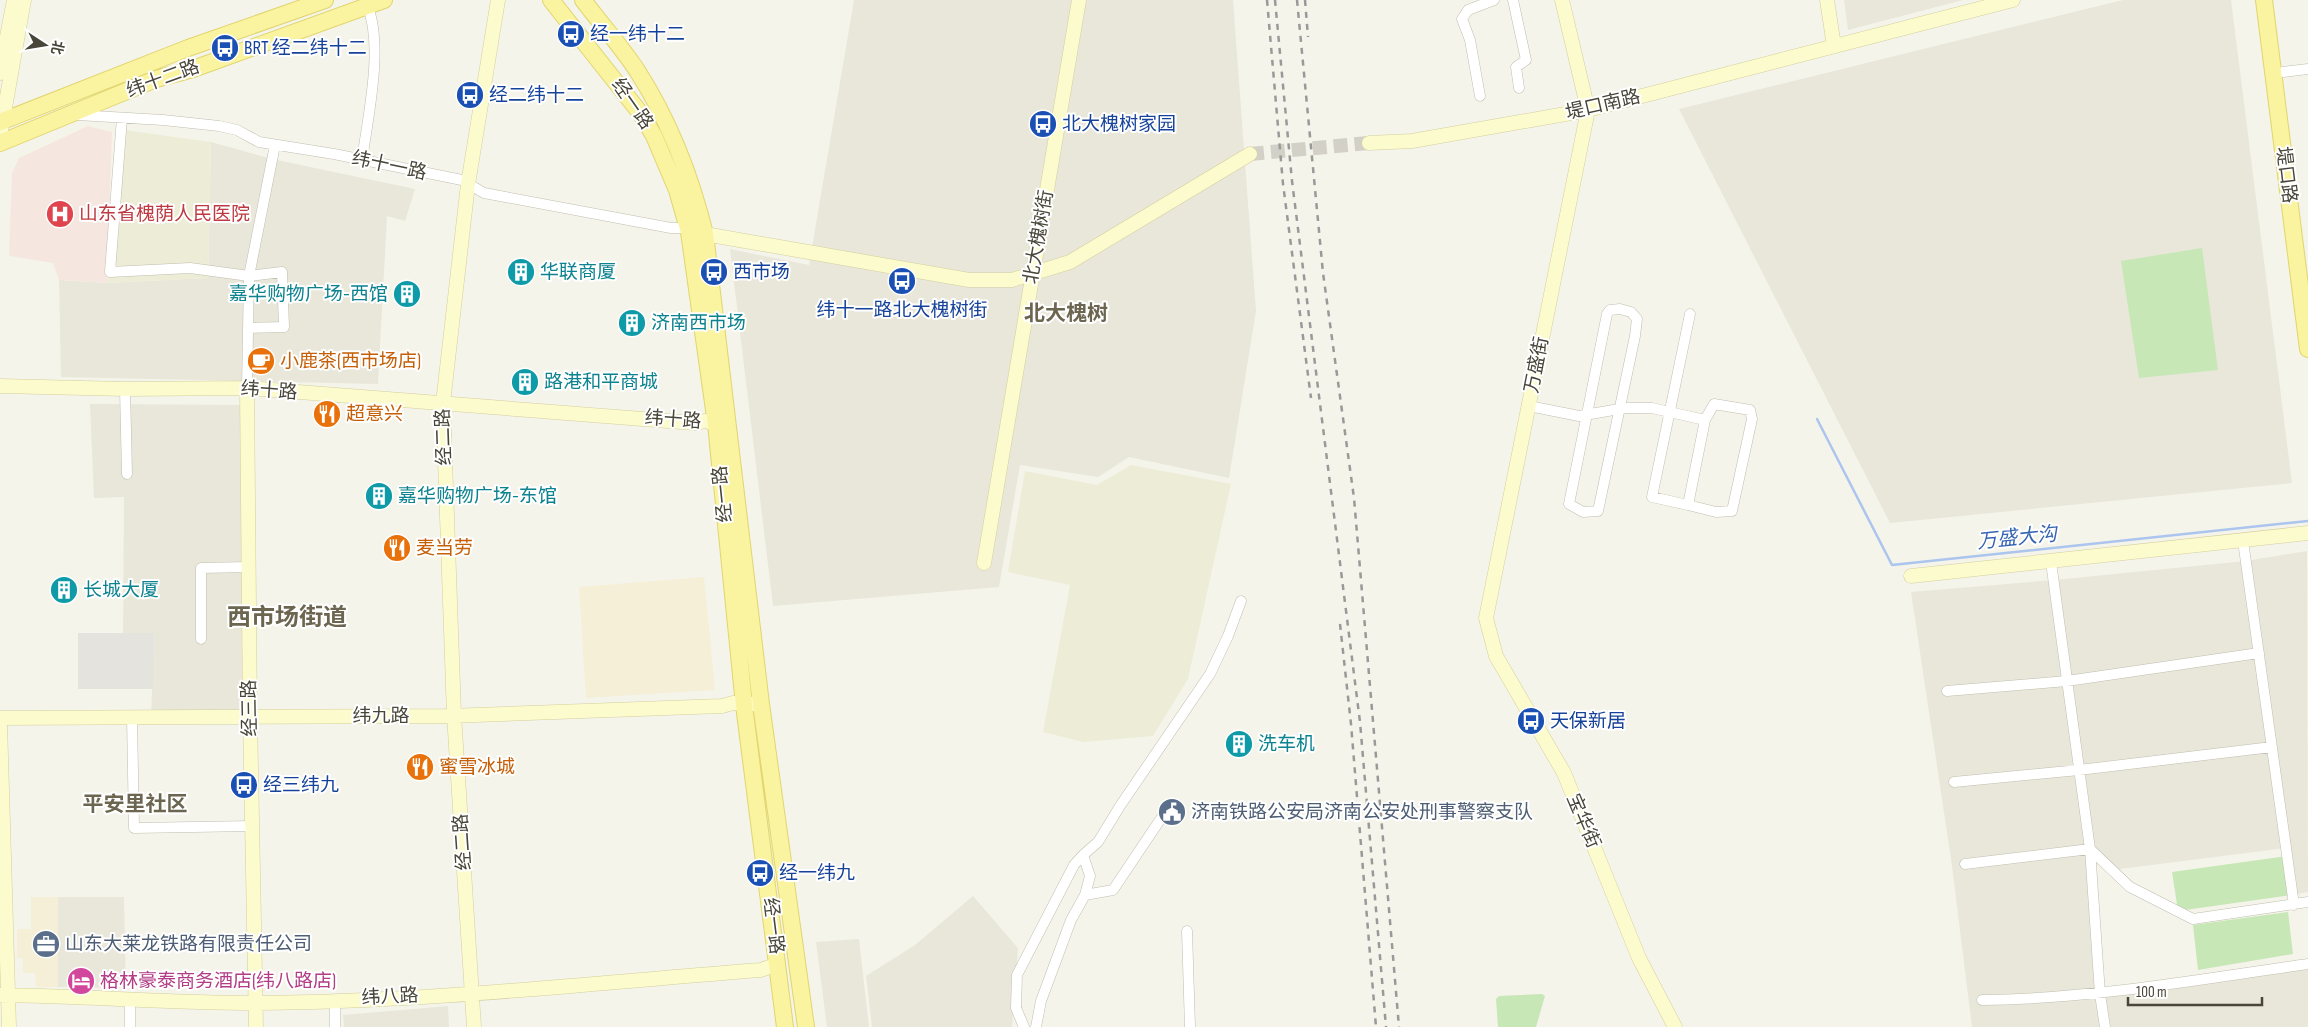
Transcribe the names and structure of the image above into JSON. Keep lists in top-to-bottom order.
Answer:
{
  "streets": {
    "main road": ["纬十二路", "经一路", "堤口路"],
    "street": [
      "堤口南路",
      "纬十一路",
      "北大槐树街",
      "万盛街",
      "纬十路",
      "经二路",
      "经三路",
      "纬九路",
      "宝华街",
      "纬八路"
    ]
  },
  "crossings": [
    ["纬十二路", "纬十一路"],
    ["经一路", "纬十一路"],
    ["经一路", "纬十路"],
    ["经一路", "纬九路"],
    ["经一路", "纬八路"],
    ["堤口南路", "万盛街"],
    ["纬十一路", "经二路"],
    ["万盛街", "宝华街"],
    ["纬十路", "经二路"],
    ["纬十路", "经三路"],
    ["经二路", "纬九路"],
    ["经二路", "纬八路"],
    ["经三路", "纬九路"],
    ["经三路", "纬八路"]
  ],
  "districts": ["北大槐树", "西市场街道", "平安里社区"],
  "water": ["万盛大沟"],
  "places": {
    "bus stop": [
      "经一纬十二",
      "BRT 经二纬十二",
      "经二纬十二",
      "北大槐树家园",
      "西市场",
      "纬十一路北大槐树街",
      "天保新居",
      "经三纬九",
      "经一纬九"
    ],
    "hospital": ["山东省槐荫人民医院"],
    "building": [
      "华联商厦",
      "嘉华购物广场-西馆",
      "济南西市场",
      "路港和平商城",
      "嘉华购物广场-东馆",
      "长城大厦",
      "洗车机"
    ],
    "cafe": ["小鹿茶(西市场店)"],
    "restaurant": ["超意兴", "麦当劳", "蜜雪冰城"],
    "public building": ["济南铁路公安局济南公安处刑事警察支队"],
    "office": ["山东大莱龙铁路有限责任公司"],
    "hotel": ["格林豪泰商务酒店(纬八路店)"]
  },
  "scale_bar": "100 m",
  "north": "right"
}
